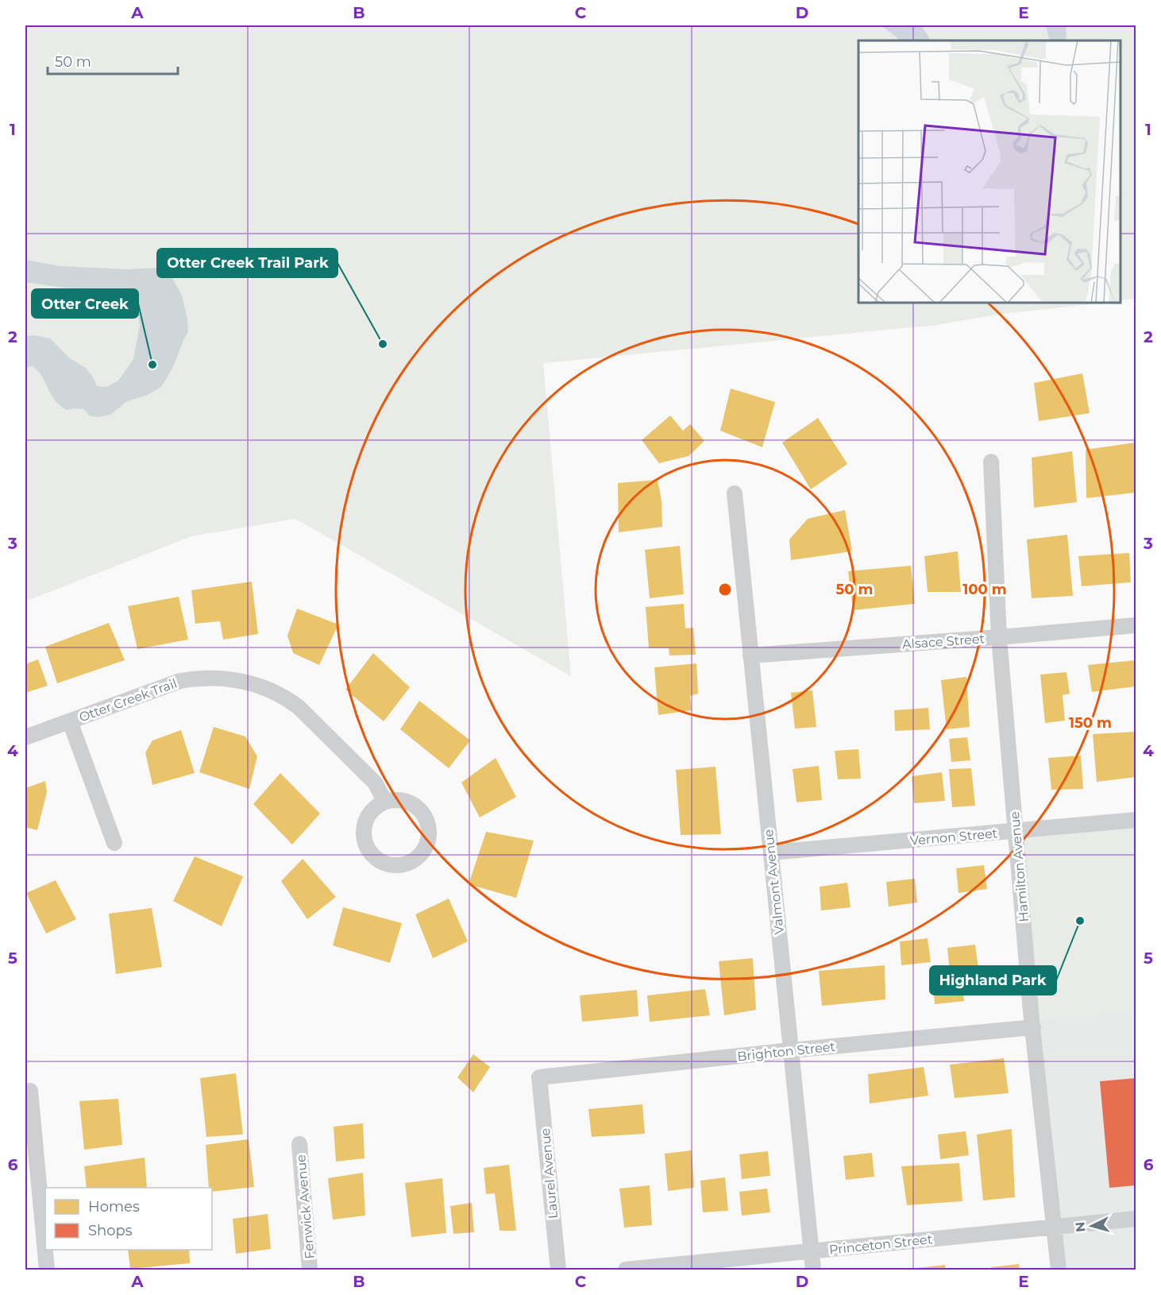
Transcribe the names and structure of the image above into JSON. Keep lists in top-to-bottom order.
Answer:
{
  "streets": {
    "street": [
      "Alsace Street",
      "Otter Creek Trail",
      "Vernon Street",
      "Hamilton Avenue",
      "Valmont Avenue",
      "Brighton Street",
      "Laurel Avenue",
      "Fenwick Avenue",
      "Princeton Street"
    ]
  },
  "crossings": [
    ["Alsace Street", "Hamilton Avenue"],
    ["Alsace Street", "Valmont Avenue"],
    ["Vernon Street", "Hamilton Avenue"],
    ["Vernon Street", "Valmont Avenue"],
    ["Hamilton Avenue", "Brighton Street"],
    ["Hamilton Avenue", "Princeton Street"],
    ["Valmont Avenue", "Brighton Street"],
    ["Valmont Avenue", "Princeton Street"],
    ["Brighton Street", "Laurel Avenue"]
  ],
  "places": ["Otter Creek Trail Park", "Otter Creek", "Highland Park"],
  "legend": ["Homes", "Shops"],
  "scale_bar": "50 m",
  "north": "left",
  "grid": {
    "columns": [
      "A",
      "B",
      "C",
      "D",
      "E"
    ],
    "rows": [
      "1",
      "2",
      "3",
      "4",
      "5",
      "6"
    ]
  },
  "rings": ["50 m", "100 m", "150 m"]
}
